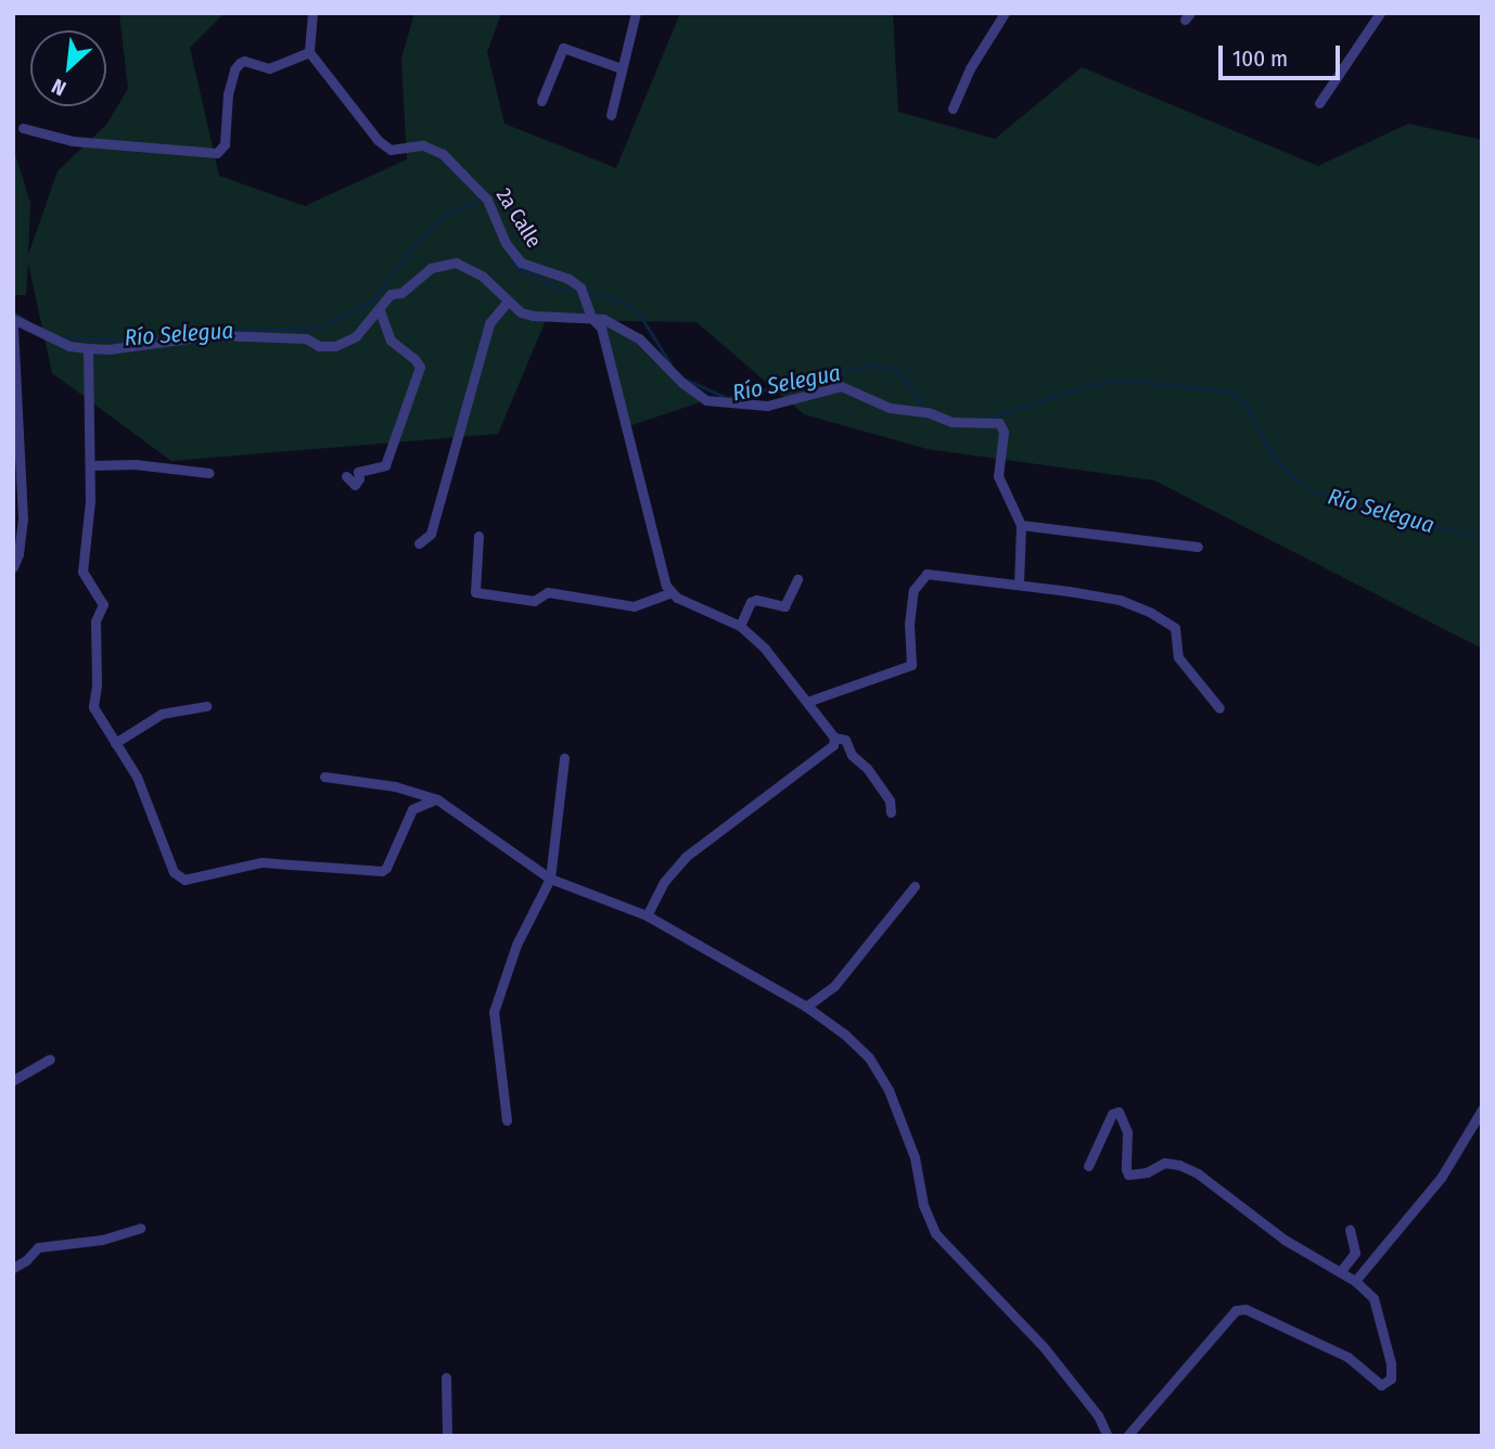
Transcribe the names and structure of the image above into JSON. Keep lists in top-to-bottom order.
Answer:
{
  "streets": {
    "street": ["2a Calle"]
  },
  "water": ["Río Selegua"],
  "scale_bar": "100 m",
  "north": "bottom left"
}
